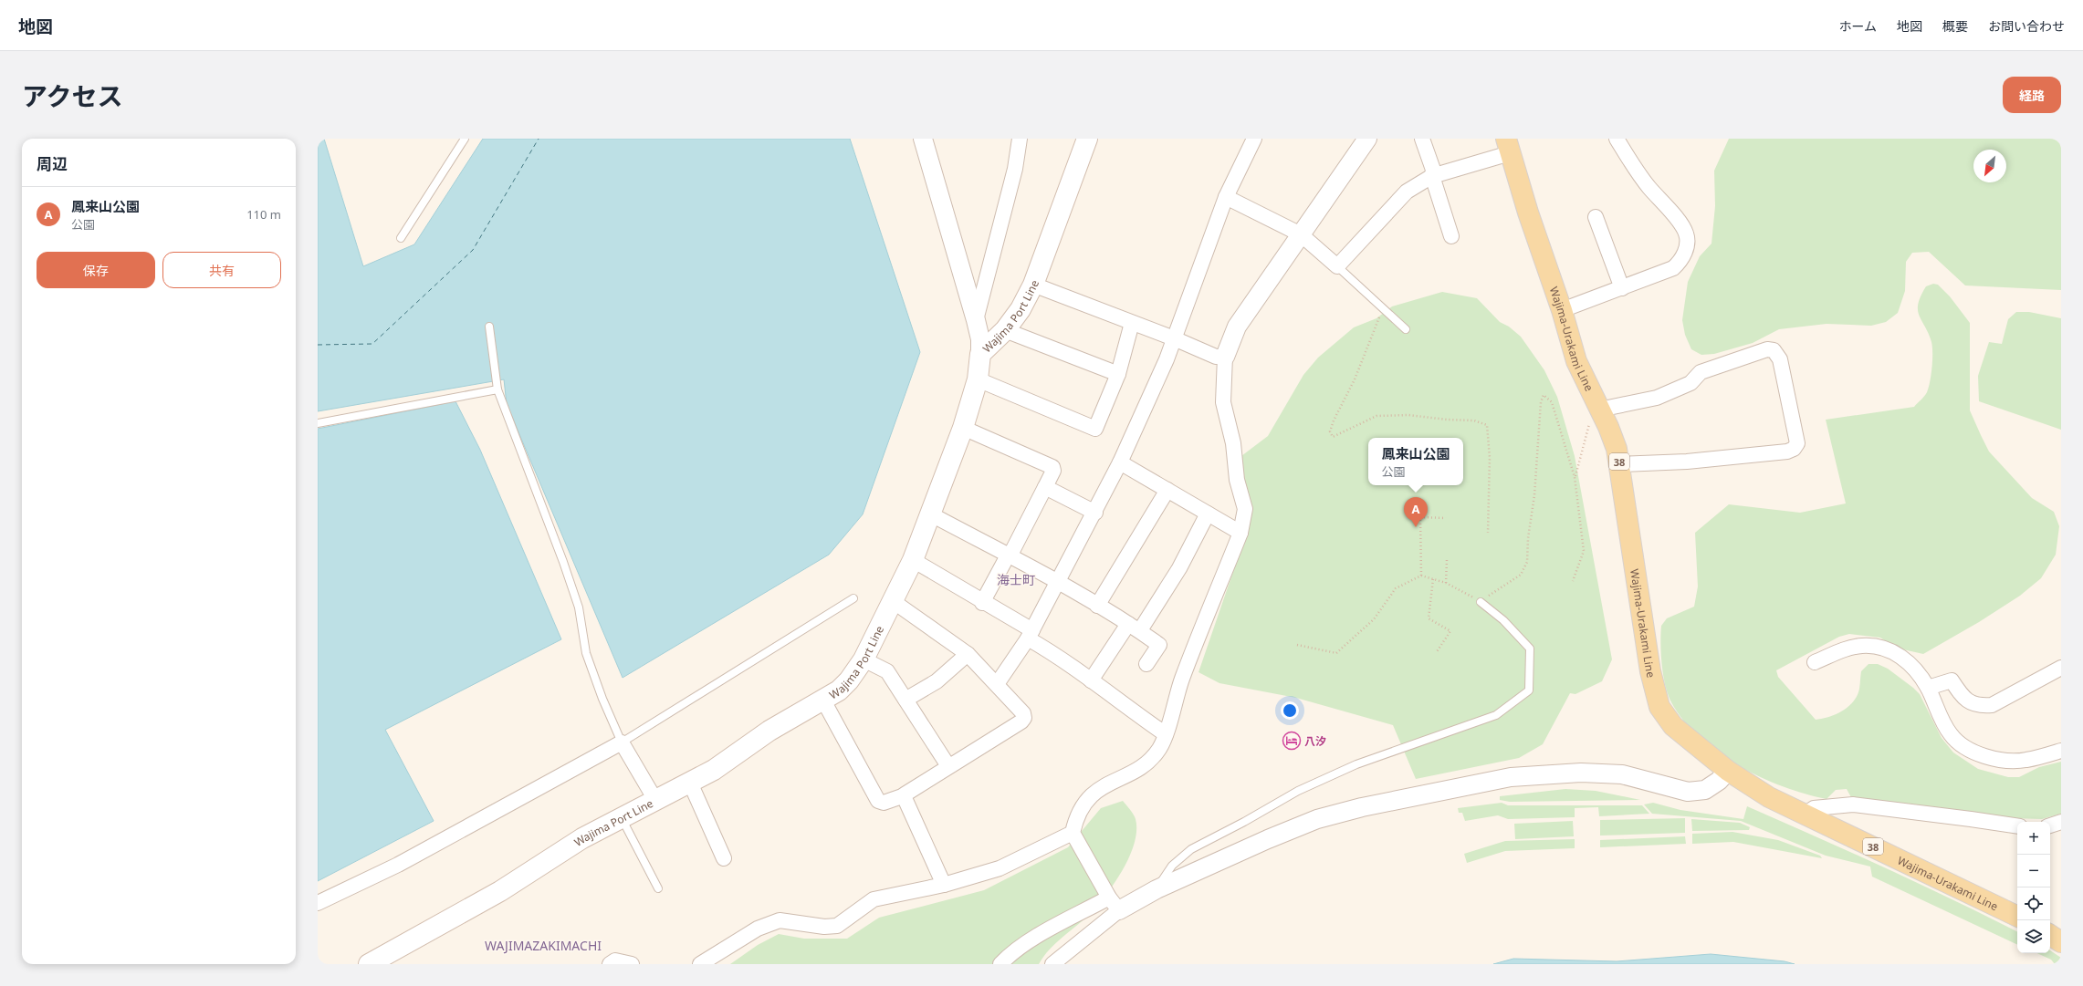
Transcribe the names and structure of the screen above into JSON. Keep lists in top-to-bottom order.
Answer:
{
  "streets": {
    "main road": ["Wajima Port Line", "Wajima-Urakami Line", "38"]
  },
  "districts": ["海士町", "WAJIMAZAKIMACHI"],
  "places": {
    "hotel": ["八汐"]
  },
  "north": "bottom left",
  "page": {
    "header": "地図",
    "nav": [
      "ホーム",
      "地図",
      "概要",
      "お問い合わせ"
    ],
    "title": "アクセス",
    "buttons": [
      "経路",
      ["保存", "共有"]
    ],
    "heading": "周辺",
    "list": [
      {
        "mark": "A",
        "name": "鳳来山公園",
        "note": "公園",
        "value": "110 m"
      }
    ],
    "popup": ["鳳来山公園", "公園"],
    "pins": "A",
    "map_buttons": ["+", "−"]
  }
}
